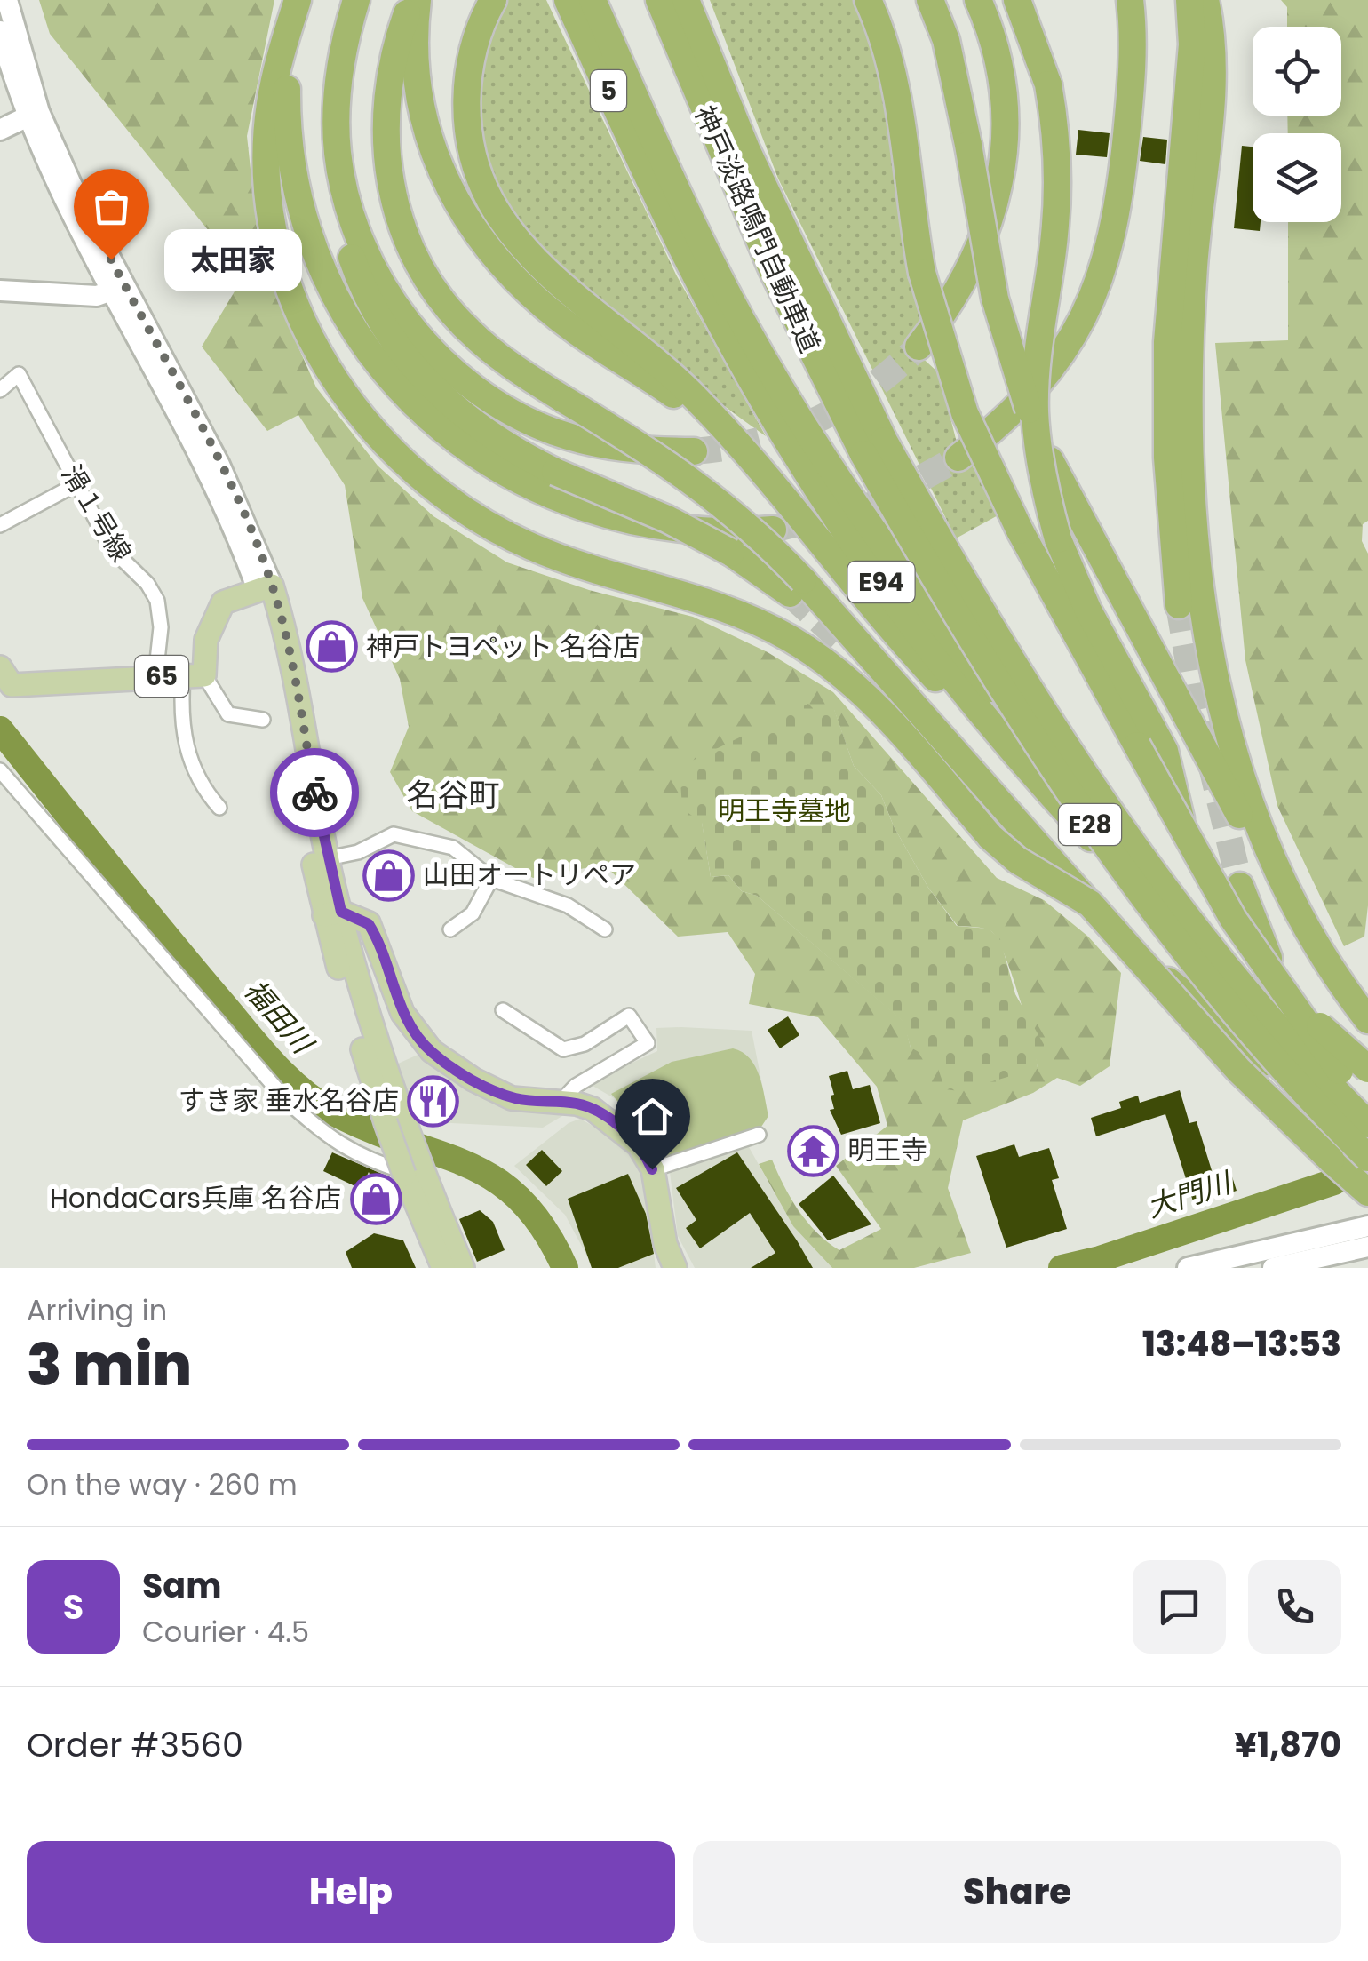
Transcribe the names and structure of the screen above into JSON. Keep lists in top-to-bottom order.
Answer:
{
  "streets": {
    "highway": [
      "5",
      "神戸淡路鳴門自動車道",
      "E94",
      "E28"
    ],
    "main road": ["65"],
    "street": ["滑１号線"]
  },
  "crossings": [
    ["5", "E94"],
    ["神戸淡路鳴門自動車道", "E28"],
    ["滑１号線", "65"]
  ],
  "districts": ["名谷町"],
  "water": ["福田川", "大門川"],
  "parks": ["明王寺墓地"],
  "places": {
    "other": ["太田家"],
    "shop": ["神戸トヨペット 名谷店", "山田オートリペア", "HondaCars兵庫 名谷店"],
    "restaurant": ["すき家 垂水名谷店"],
    "temple": ["明王寺"]
  },
  "page": {
    "bubble": "太田家",
    "heading": ["3 min", "Arriving in", "13:48–13:53"],
    "panel": [
      "Sam",
      "Courier · 4.5",
      "Order #3560",
      "¥1,870"
    ],
    "bar": "On the way · 260 m",
    "round": "S",
    "buttons": ["Help", "Share"]
  }
}
